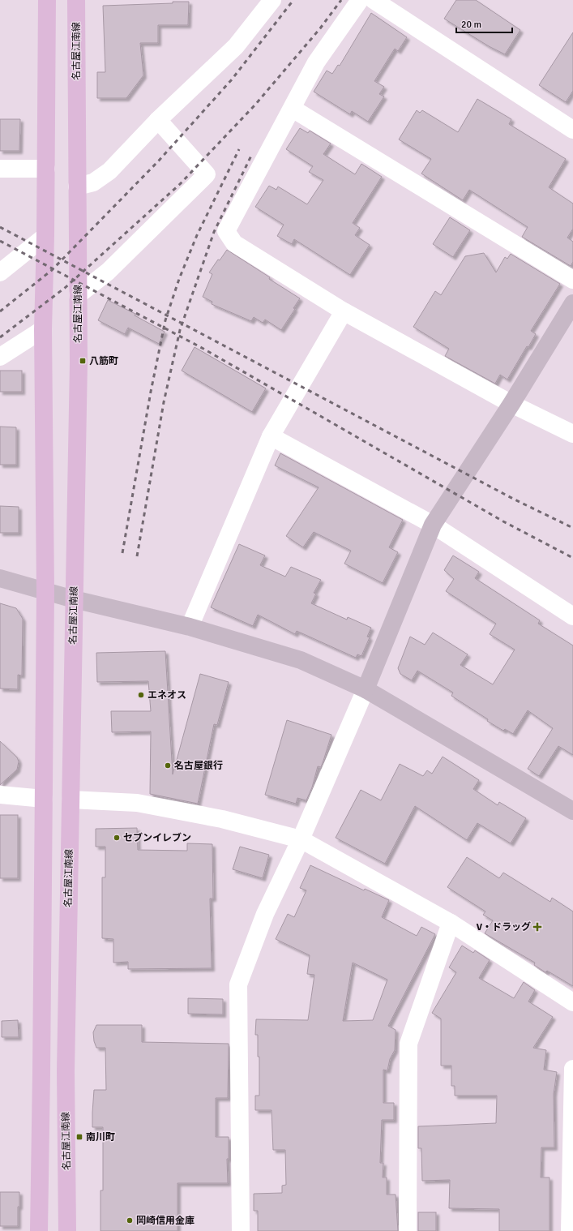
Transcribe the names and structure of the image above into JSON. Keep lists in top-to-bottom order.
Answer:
{
  "streets": {
    "main road": ["名古屋江南線"]
  },
  "places": {
    "transit": ["八筋町", "南川町"],
    "other": [
      "エネオス",
      "名古屋銀行",
      "セブンイレブン",
      "岡崎信用金庫"
    ],
    "health": ["V・ドラッグ"]
  },
  "scale_bar": "20 m"
}
